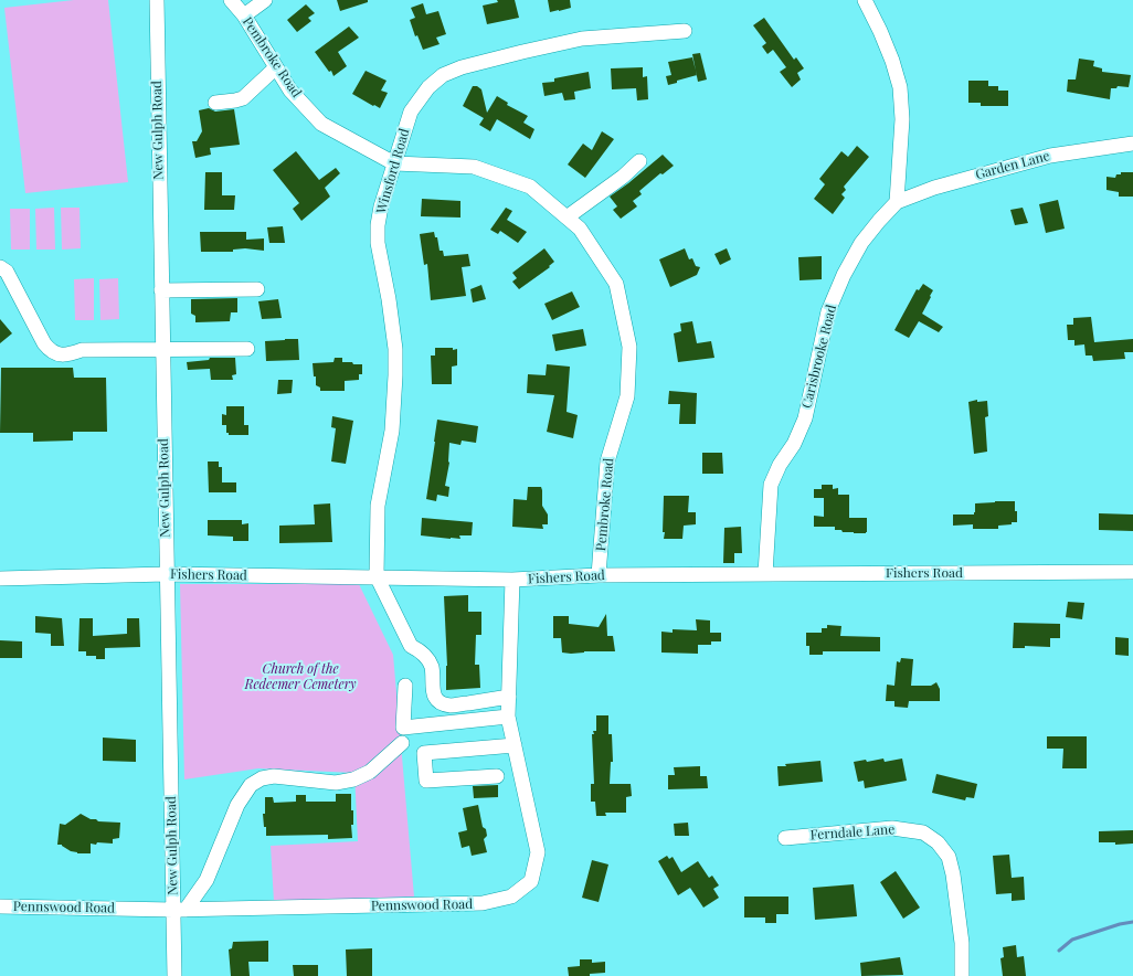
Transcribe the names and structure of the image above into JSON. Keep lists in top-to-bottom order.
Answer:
{
  "streets": {
    "street": [
      "Pembroke Road",
      "New Gulph Road",
      "Garden Lane",
      "Winsford Road",
      "Carisbrooke Road",
      "Fishers Road",
      "Ferndale Lane",
      "Pennswood Road"
    ]
  },
  "crossings": [
    ["Pembroke Road", "Winsford Road"],
    ["Pembroke Road", "Fishers Road"],
    ["New Gulph Road", "Fishers Road"],
    ["New Gulph Road", "Pennswood Road"],
    ["Garden Lane", "Carisbrooke Road"],
    ["Winsford Road", "Fishers Road"],
    ["Carisbrooke Road", "Fishers Road"],
    ["Fishers Road", "Pennswood Road"]
  ],
  "parks": ["Church of the Redeemer Cemetery"]
}
